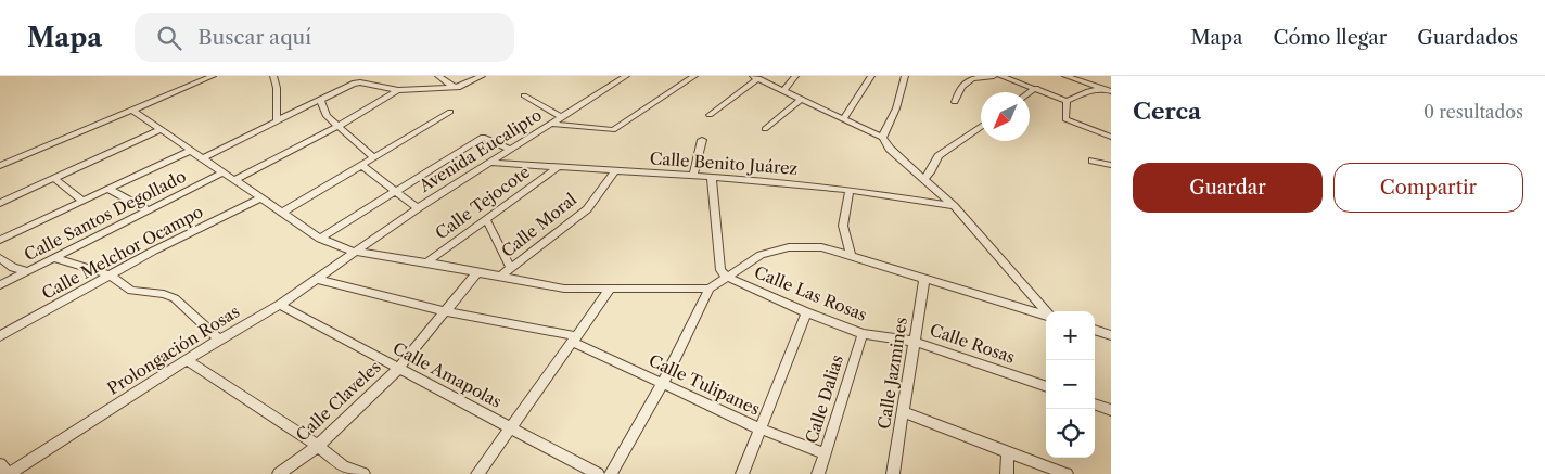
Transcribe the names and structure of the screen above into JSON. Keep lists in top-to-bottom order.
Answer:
{
  "streets": {
    "street": [
      "Avenida Eucalipto",
      "Calle Benito Juárez",
      "Calle Tejocote",
      "Calle Santos Degollado",
      "Calle Moral",
      "Calle Melchor Ocampo",
      "Calle Las Rosas",
      "Calle Rosas",
      "Prolongación Rosas",
      "Calle Jazmines",
      "Calle Amapolas",
      "Calle Tulipanes",
      "Calle Dalias",
      "Calle Claveles"
    ]
  },
  "crossings": [
    ["Avenida Eucalipto", "Calle Benito Juárez"],
    ["Avenida Eucalipto", "Prolongación Rosas"],
    ["Calle Benito Juárez", "Calle Tejocote"],
    ["Calle Benito Juárez", "Calle Moral"],
    ["Calle Las Rosas", "Calle Rosas"],
    ["Calle Las Rosas", "Calle Jazmines"],
    ["Calle Las Rosas", "Calle Dalias"],
    ["Calle Rosas", "Calle Jazmines"],
    ["Prolongación Rosas", "Calle Amapolas"],
    ["Prolongación Rosas", "Calle Tulipanes"],
    ["Calle Amapolas", "Calle Claveles"],
    ["Calle Tulipanes", "Calle Dalias"],
    ["Calle Tulipanes", "Calle Claveles"]
  ],
  "north": "bottom left",
  "page": {
    "header": "Mapa",
    "search": "Buscar aquí",
    "nav": ["Mapa", "Cómo llegar", "Guardados"],
    "heading": ["Cerca", "0 resultados"],
    "buttons": ["Guardar", "Compartir"],
    "map_buttons": ["+", "−"]
  }
}
